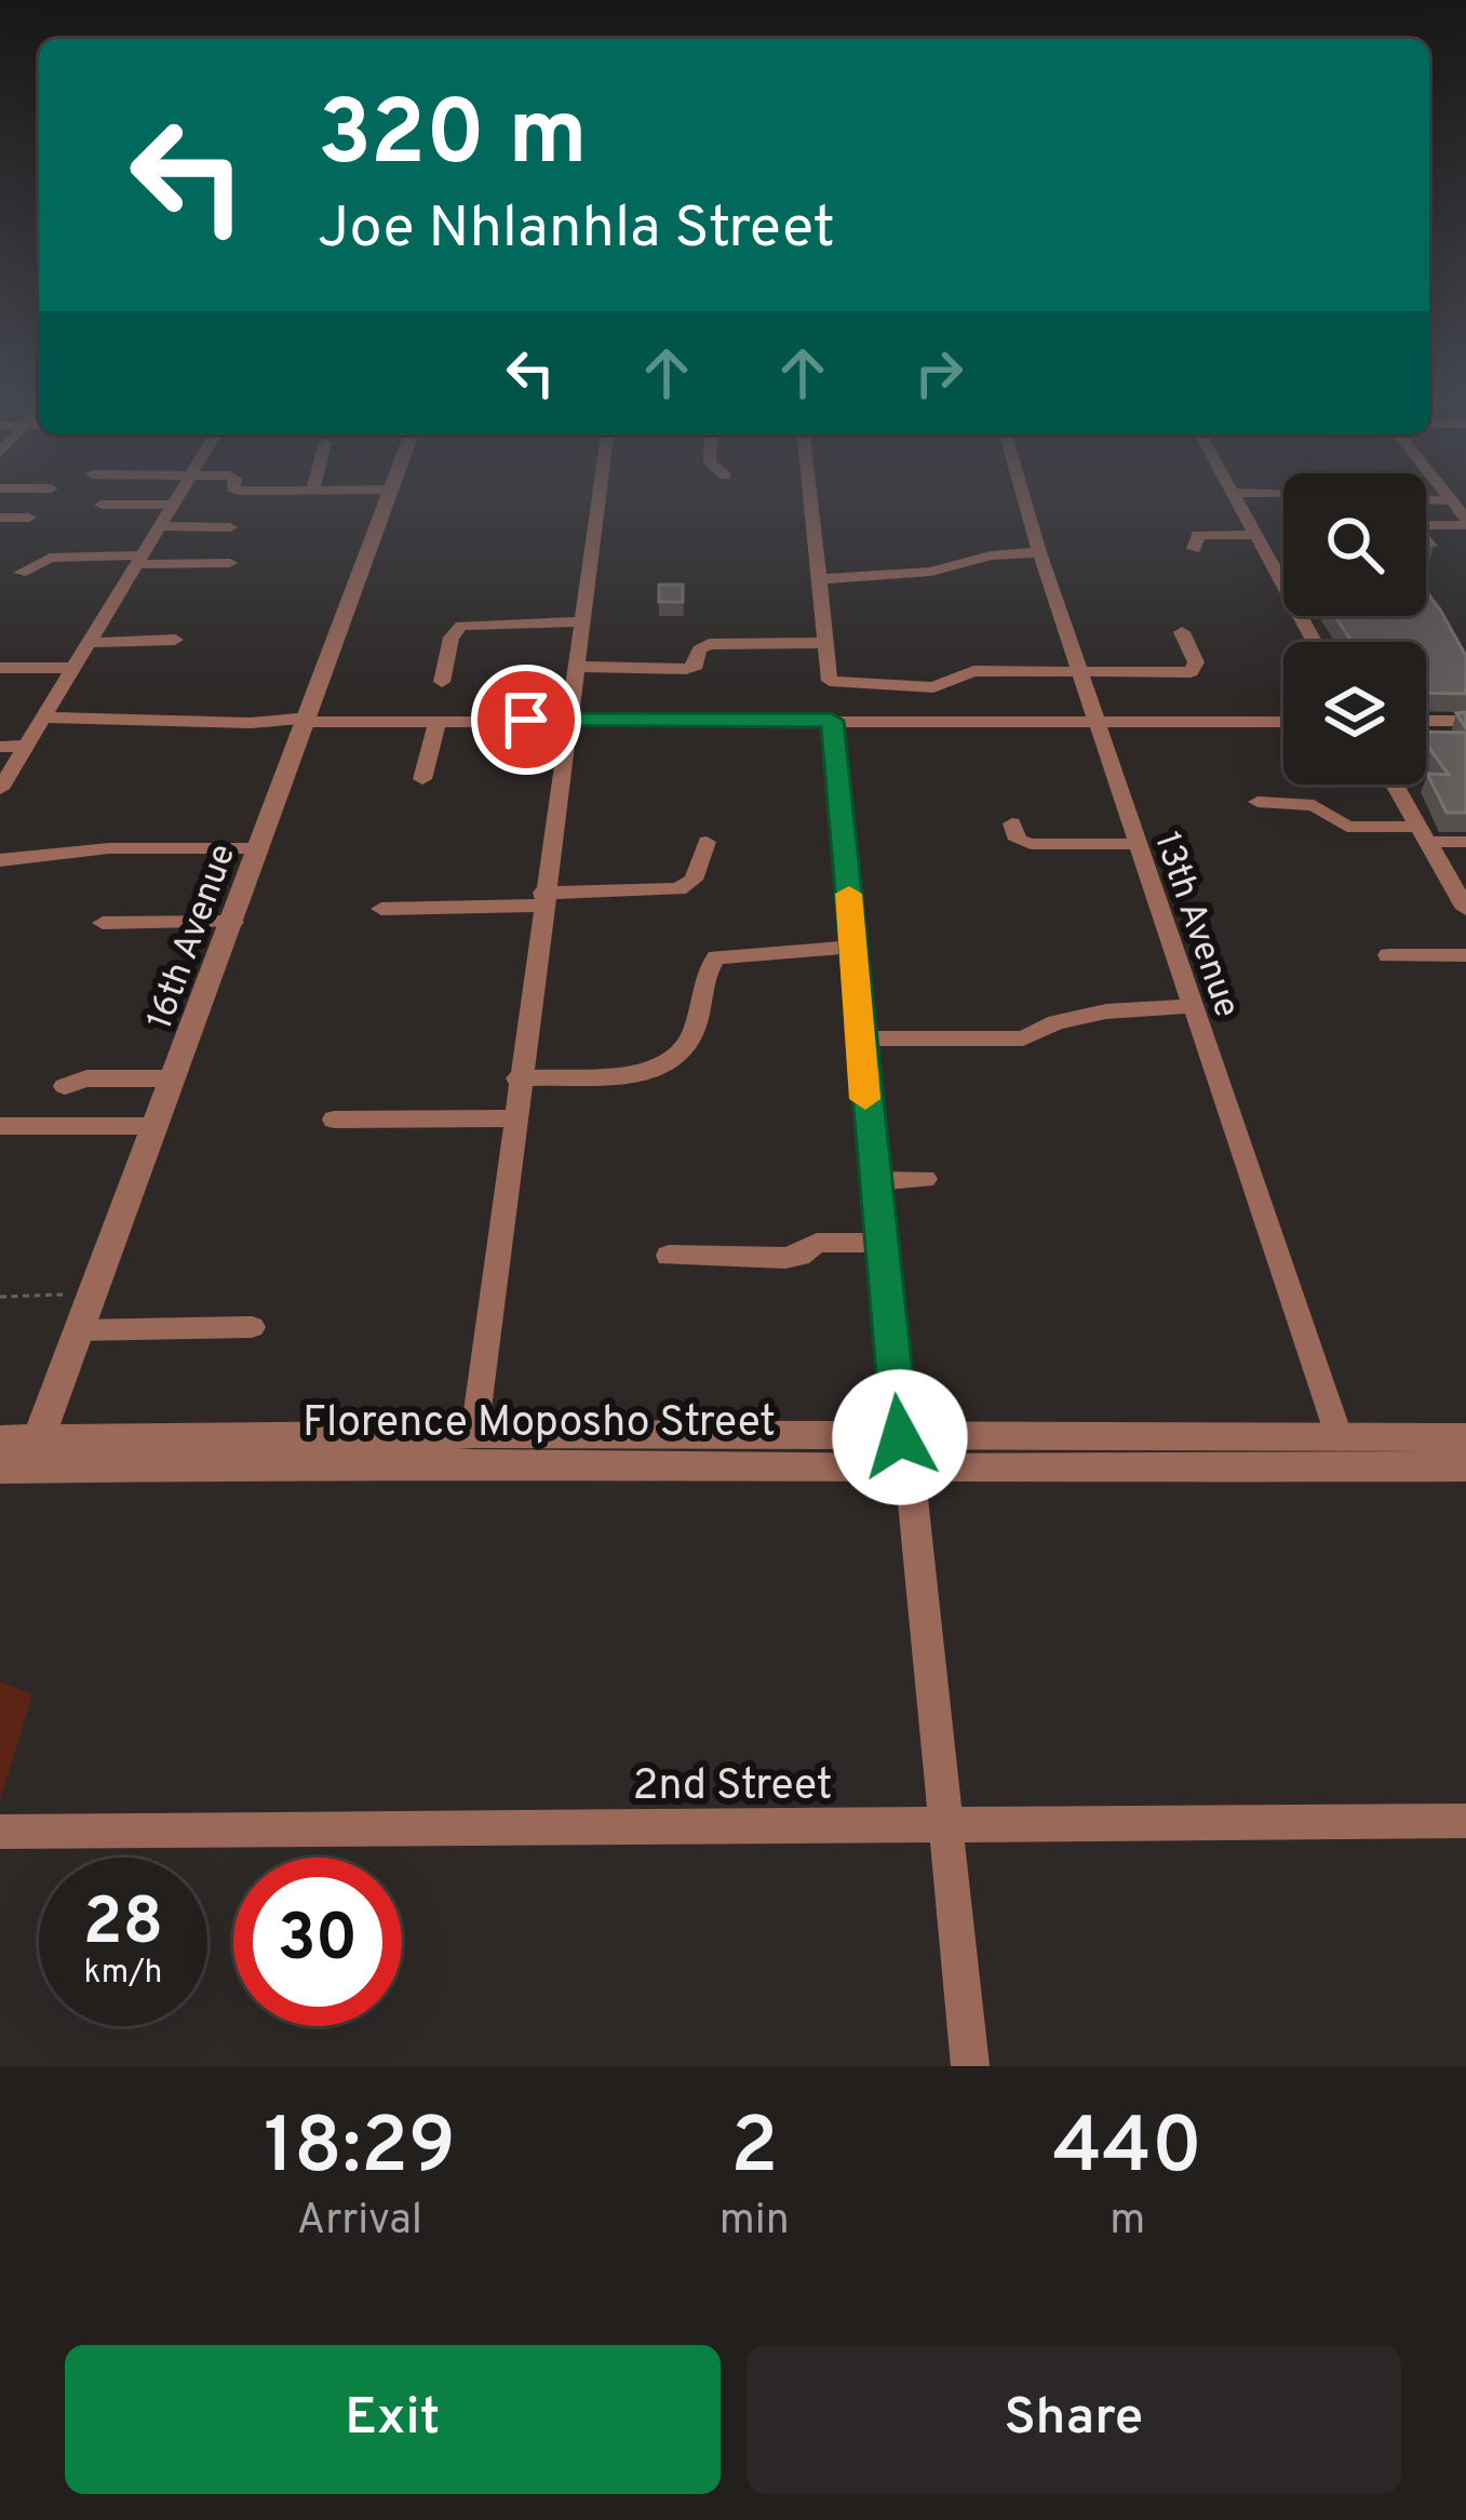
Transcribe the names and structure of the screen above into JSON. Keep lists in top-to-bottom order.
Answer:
{
  "streets": {
    "street": [
      "13th Avenue",
      "16th Avenue",
      "Florence Moposho Street",
      "2nd Street"
    ]
  },
  "crossings": [
    ["13th Avenue", "Florence Moposho Street"],
    ["16th Avenue", "Florence Moposho Street"]
  ],
  "page": {
    "turn": ["320 m", "Joe Nhlanhla Street"],
    "speed": "28 km/h",
    "limit": "30",
    "eta": [
      "18:29",
      "Arrival",
      "2",
      "min",
      "440",
      "m"
    ],
    "buttons": ["Exit", "Share"]
  }
}
